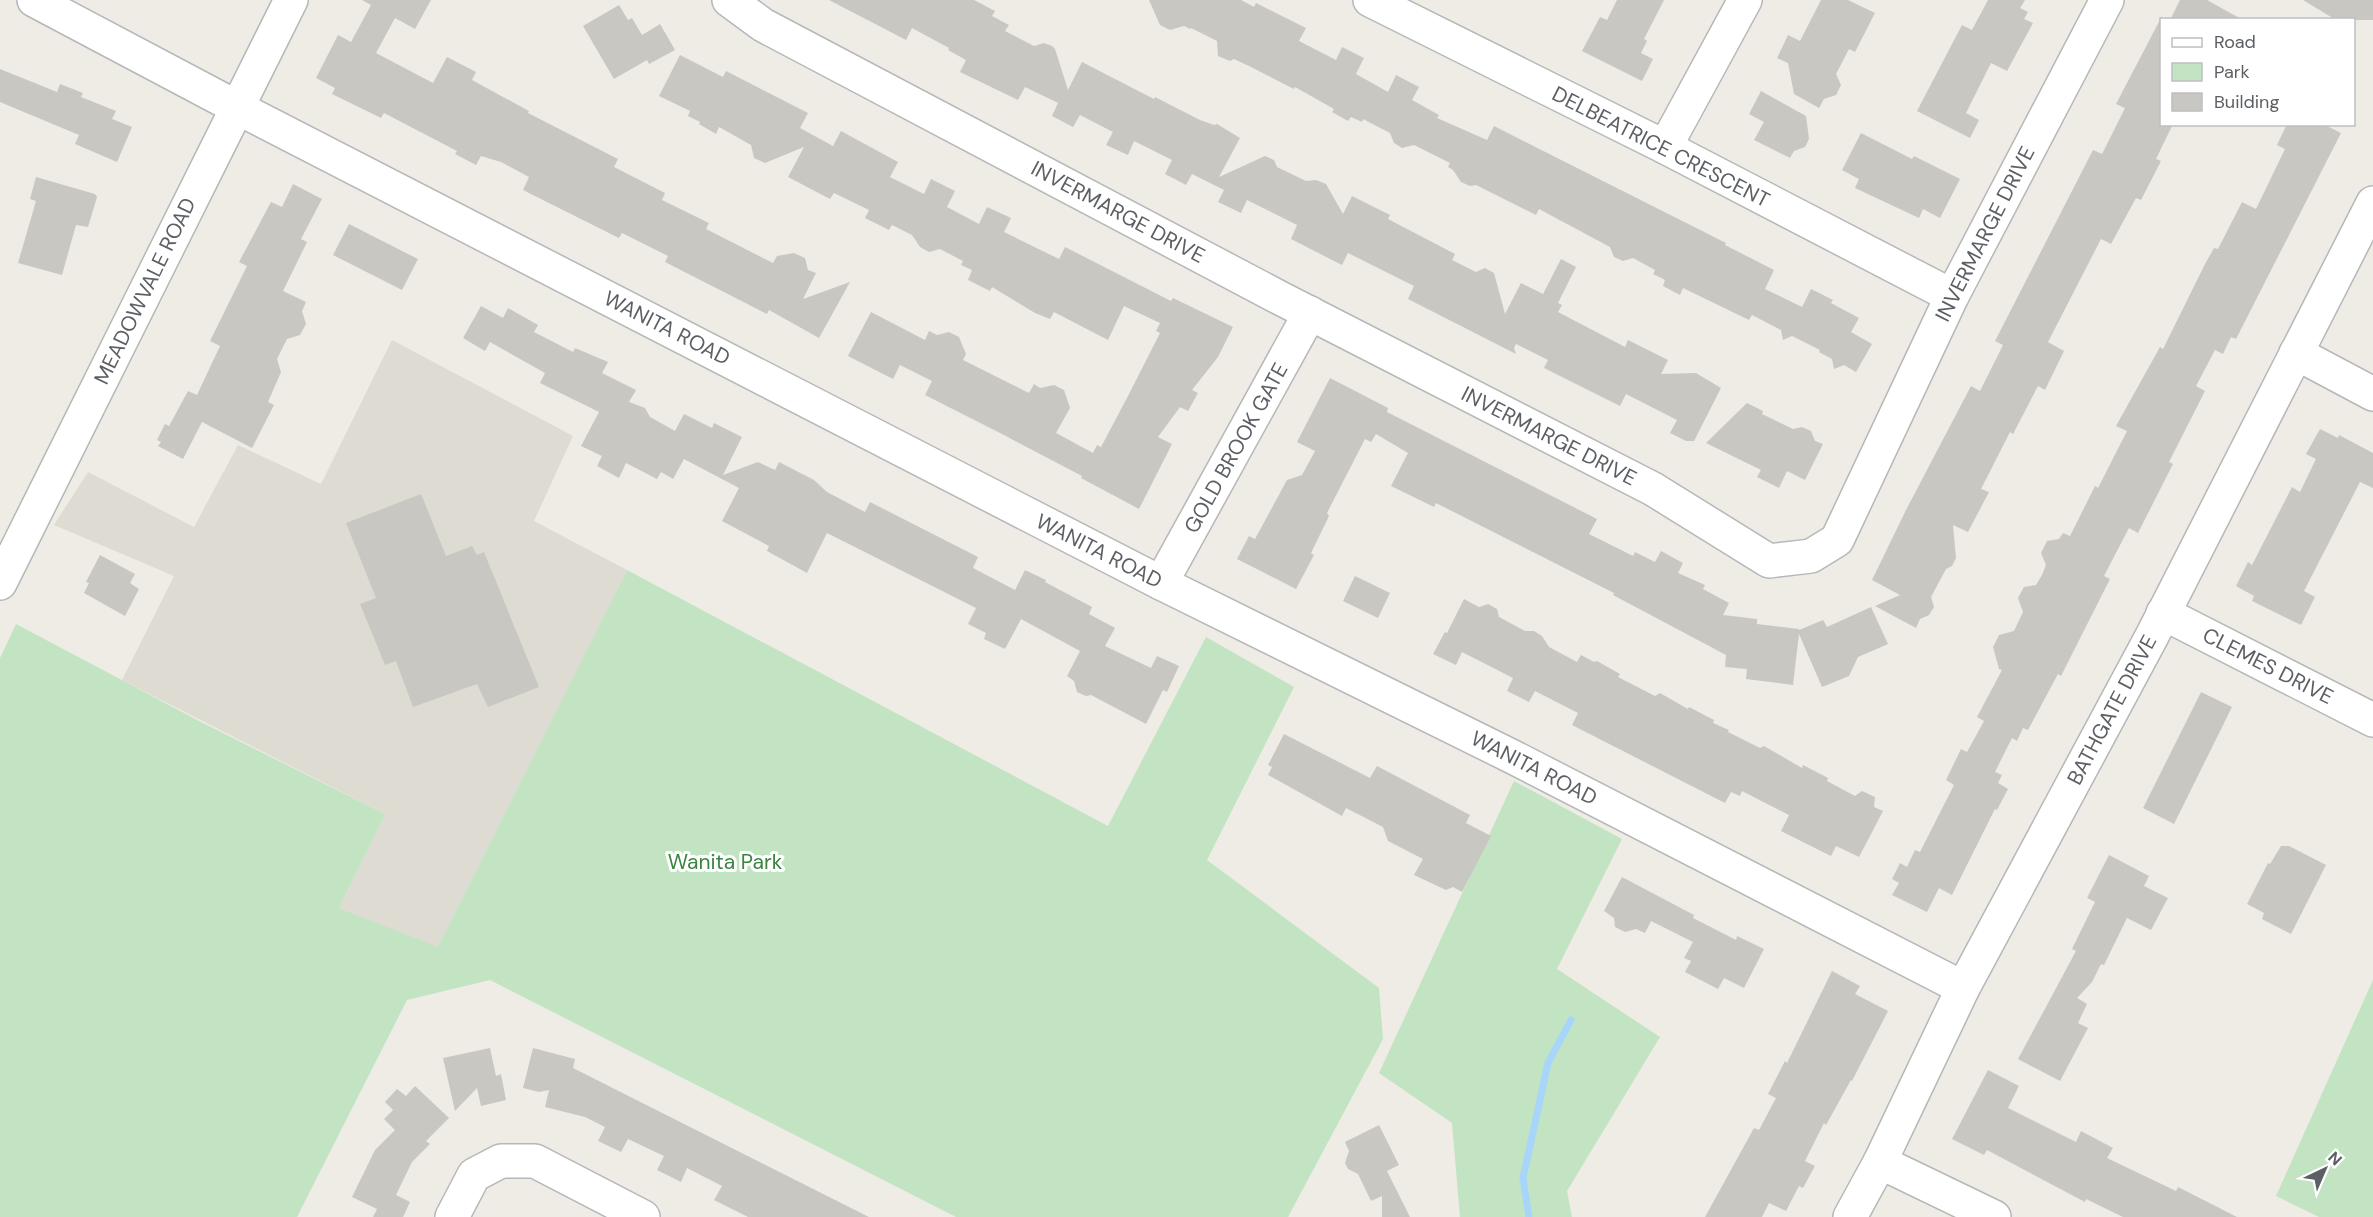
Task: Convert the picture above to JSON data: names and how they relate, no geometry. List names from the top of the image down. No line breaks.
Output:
{"streets":{"street":["DELBEATRICE CRESCENT","INVERMARGE DRIVE","MEADOWVALE ROAD","WANITA ROAD","GOLD BROOK GATE","CLEMES DRIVE","BATHGATE DRIVE"]},"crossings":[["DELBEATRICE CRESCENT","INVERMARGE DRIVE"],["INVERMARGE DRIVE","GOLD BROOK GATE"],["MEADOWVALE ROAD","WANITA ROAD"],["WANITA ROAD","GOLD BROOK GATE"],["WANITA ROAD","BATHGATE DRIVE"],["CLEMES DRIVE","BATHGATE DRIVE"]],"parks":["Wanita Park"],"legend":["Road","Park","Building"],"north":"top right"}
